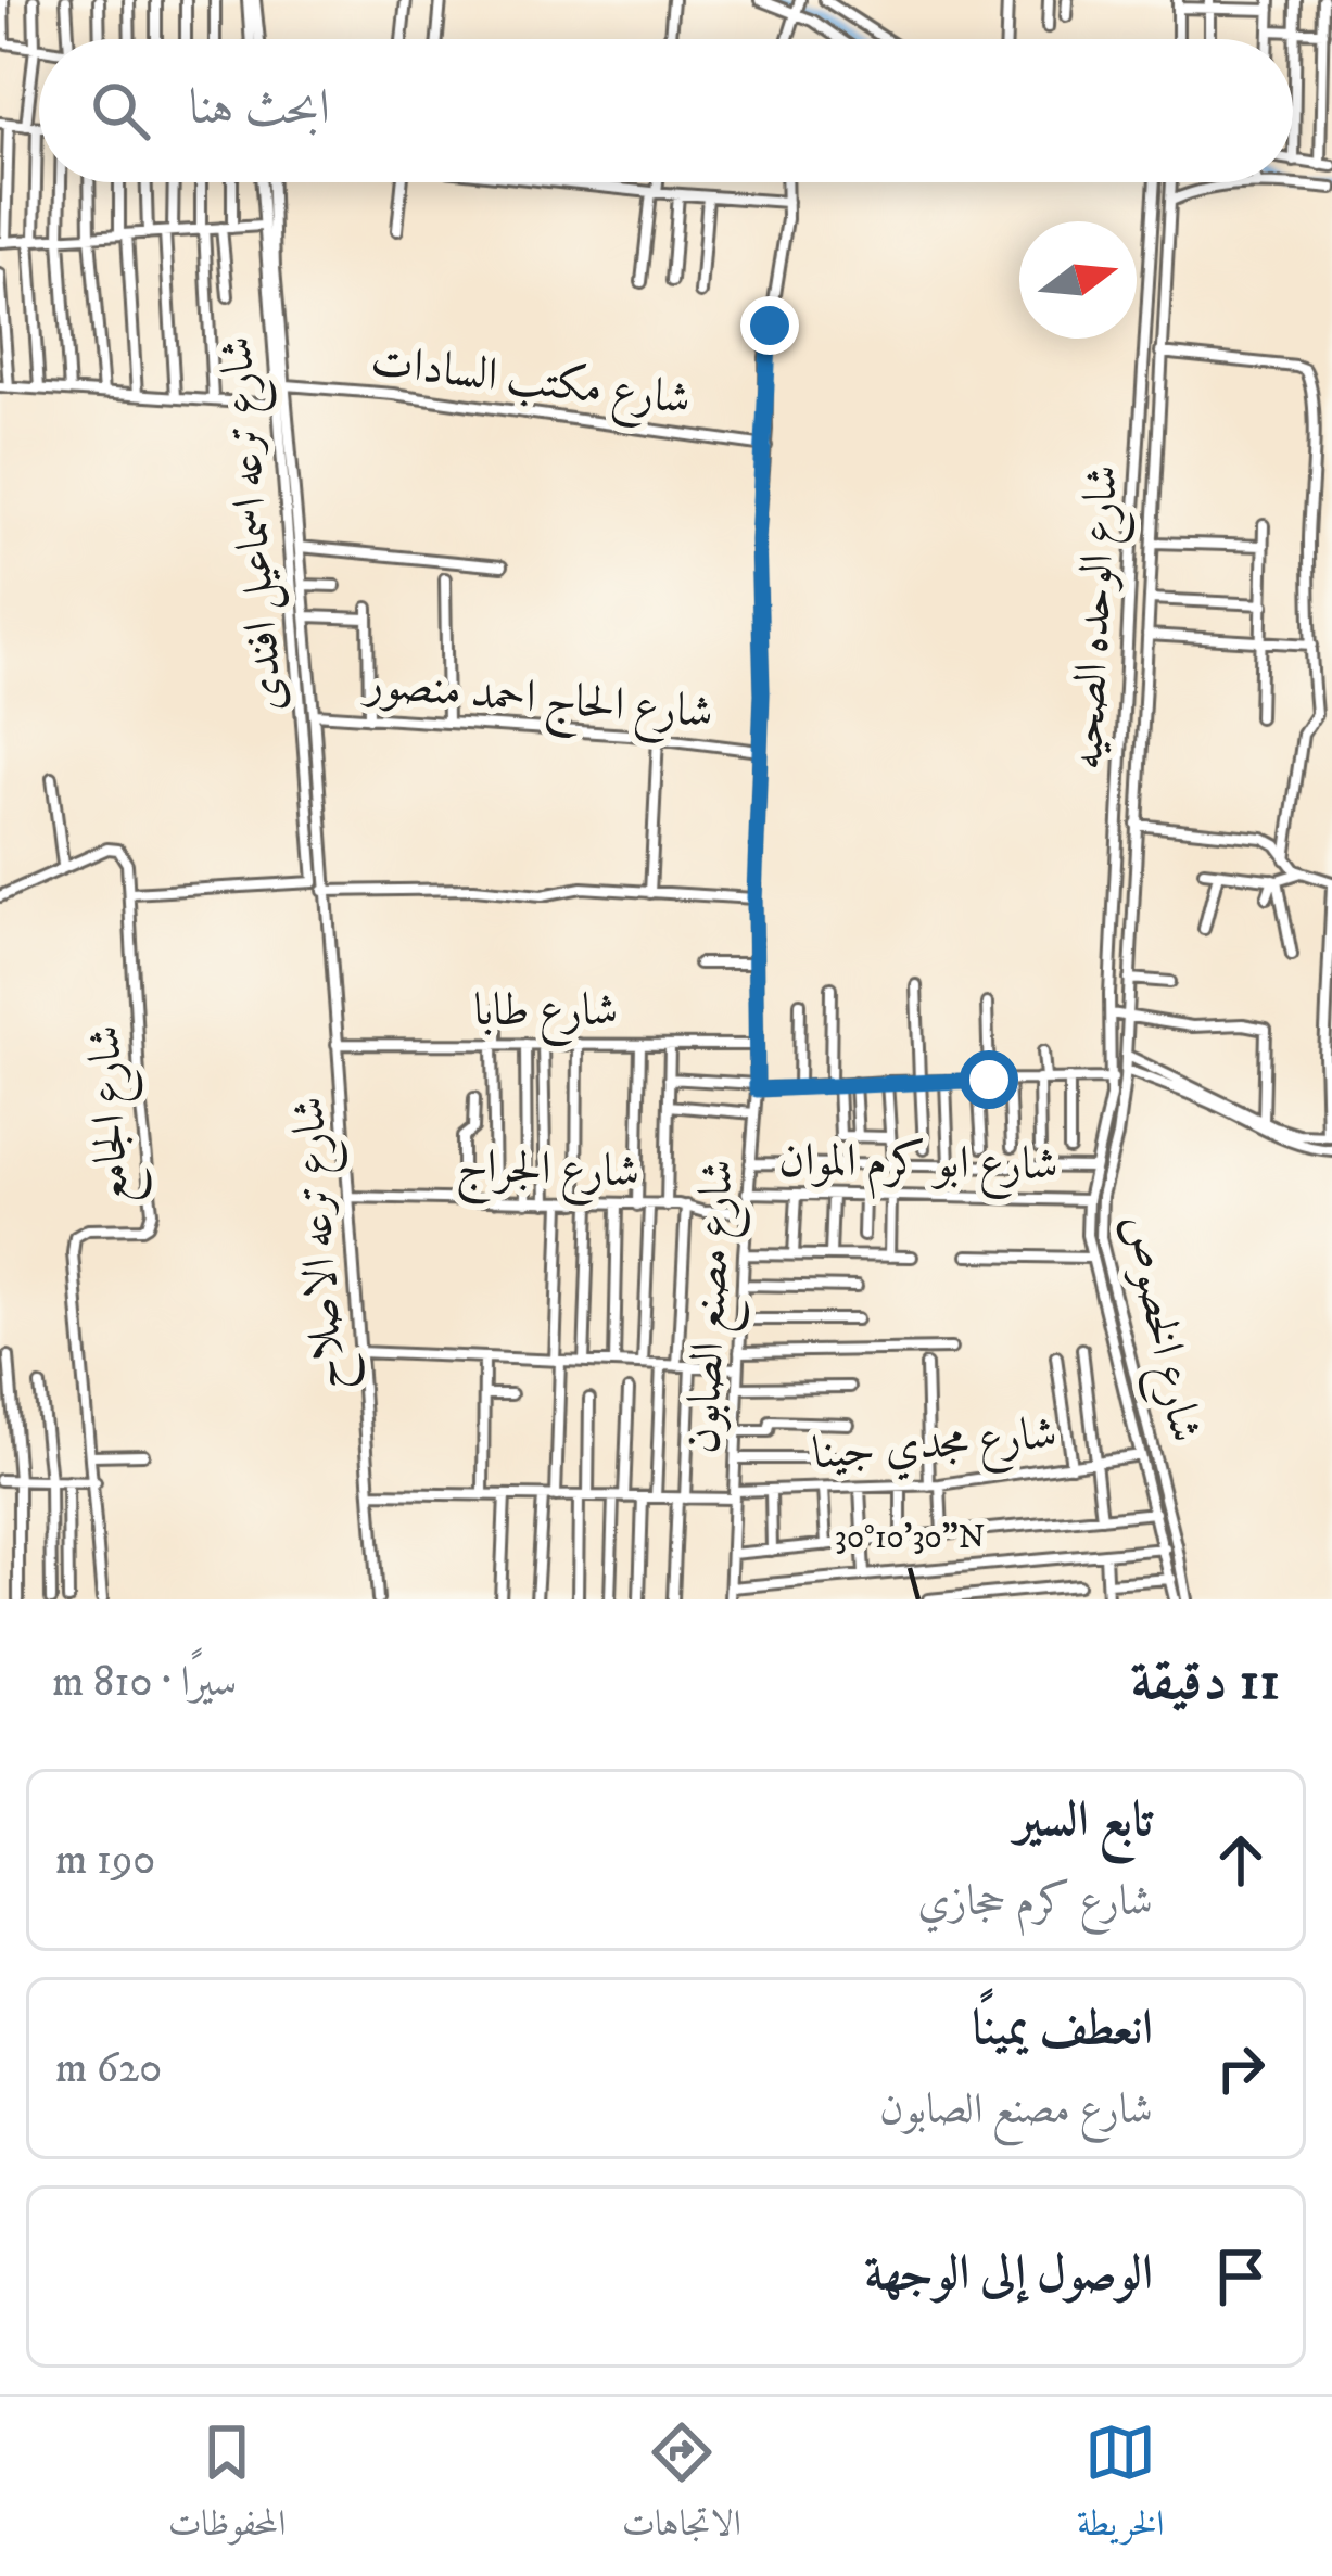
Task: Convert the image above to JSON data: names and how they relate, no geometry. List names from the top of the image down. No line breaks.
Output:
{"streets":{"street":["شارع مكتب السادات","شارع ترعه اسماعيل افندى","شارع الوحده الصحيه","شارع الحاج احمد منصور","شارع طابا","شارع الجامع","شارع ابو كرم الموان","شارع الجراج","شارع ترعه الاصلاح","شارع مصنع الصابون","شارع الخصوص","شارع مجدي جينا"]},"crossings":[["شارع مكتب السادات","شارع ترعه اسماعيل افندى"],["شارع مكتب السادات","شارع مصنع الصابون"],["شارع ترعه اسماعيل افندى","شارع الحاج احمد منصور"],["شارع ترعه اسماعيل افندى","شارع ترعه الاصلاح"],["شارع الوحده الصحيه","شارع الخصوص"],["شارع الحاج احمد منصور","شارع مصنع الصابون"],["شارع طابا","شارع ترعه الاصلاح"],["شارع طابا","شارع مصنع الصابون"],["شارع ابو كرم الموان","شارع مصنع الصابون"],["شارع ابو كرم الموان","شارع الخصوص"],["شارع الجراج","شارع ترعه الاصلاح"],["شارع الجراج","شارع مصنع الصابون"],["شارع ترعه الاصلاح","شارع مجدي جينا"],["شارع مصنع الصابون","شارع مجدي جينا"],["شارع الخصوص","شارع مجدي جينا"]],"north":"right","page":{"search":"ابحث هنا","heading":["11 دقيقة","سيرًا · 810 m"],"list":[["تابع السير","شارع كرم حجازي","190 m"],["انعطف يمينًا","شارع مصنع الصابون","620 m"],"الوصول إلى الوجهة"],"nav":["الخريطة","الاتجاهات","المحفوظات"]},"coordinates":["30°10'30\"N"]}
